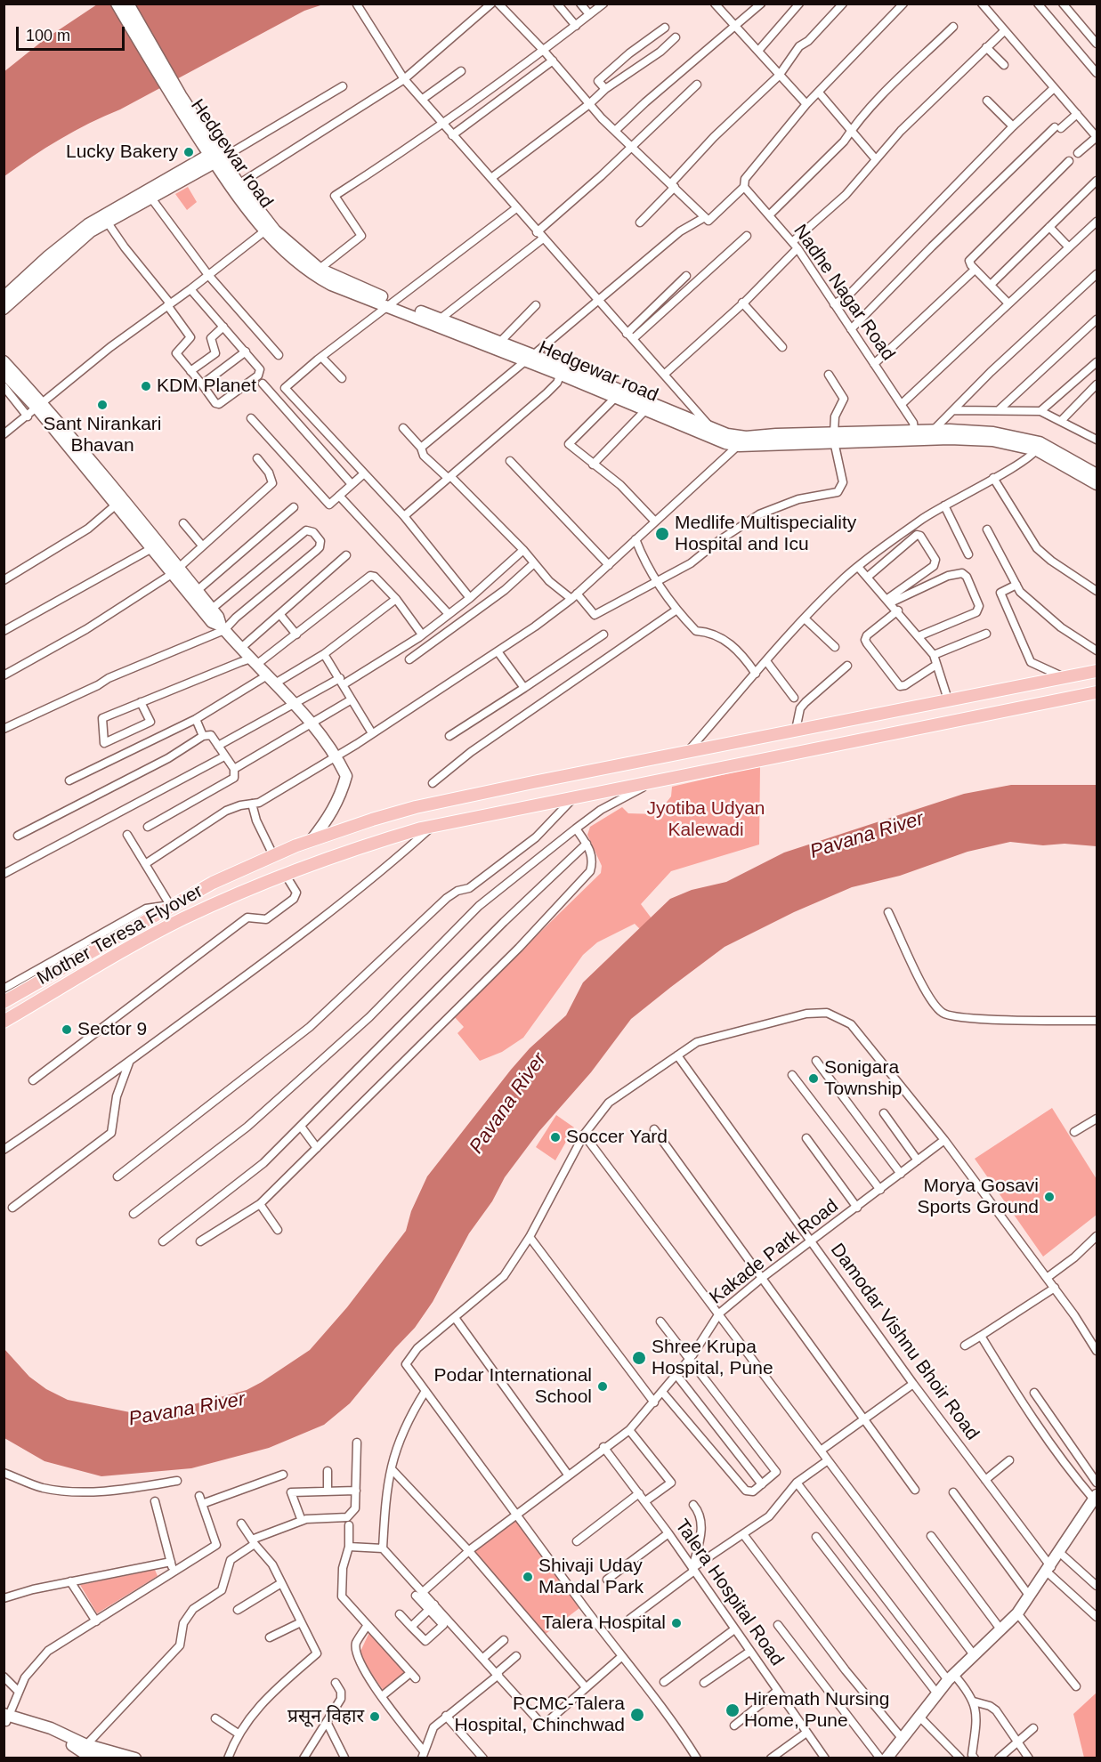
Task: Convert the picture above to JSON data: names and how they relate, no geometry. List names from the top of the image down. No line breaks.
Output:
{"streets":{"main road":["Hedgewar road","Mother Teresa Flyover"],"street":["Nadhe Nagar Road","Kakade Park Road","Damodar Vishnu Bhoir Road","Talera Hospital Road"]},"crossings":[["Hedgewar road","Nadhe Nagar Road"],["Kakade Park Road","Damodar Vishnu Bhoir Road"],["Kakade Park Road","Talera Hospital Road"]],"water":["Pavana River"],"parks":["Jyotiba Udyan Kalewadi"],"places":["Lucky Bakery","KDM Planet","Sant Nirankari Bhavan","Medlife Multispeciality Hospital and Icu","Sector 9","Sonigara Township","Soccer Yard","Morya Gosavi Sports Ground","Shree Krupa Hospital, Pune","Podar International School","Shivaji Uday Mandal Park","Talera Hospital","Hiremath Nursing Home, Pune","PCMC-Talera Hospital, Chinchwad","प्रसून विहार"],"scale_bar":"100 m"}
